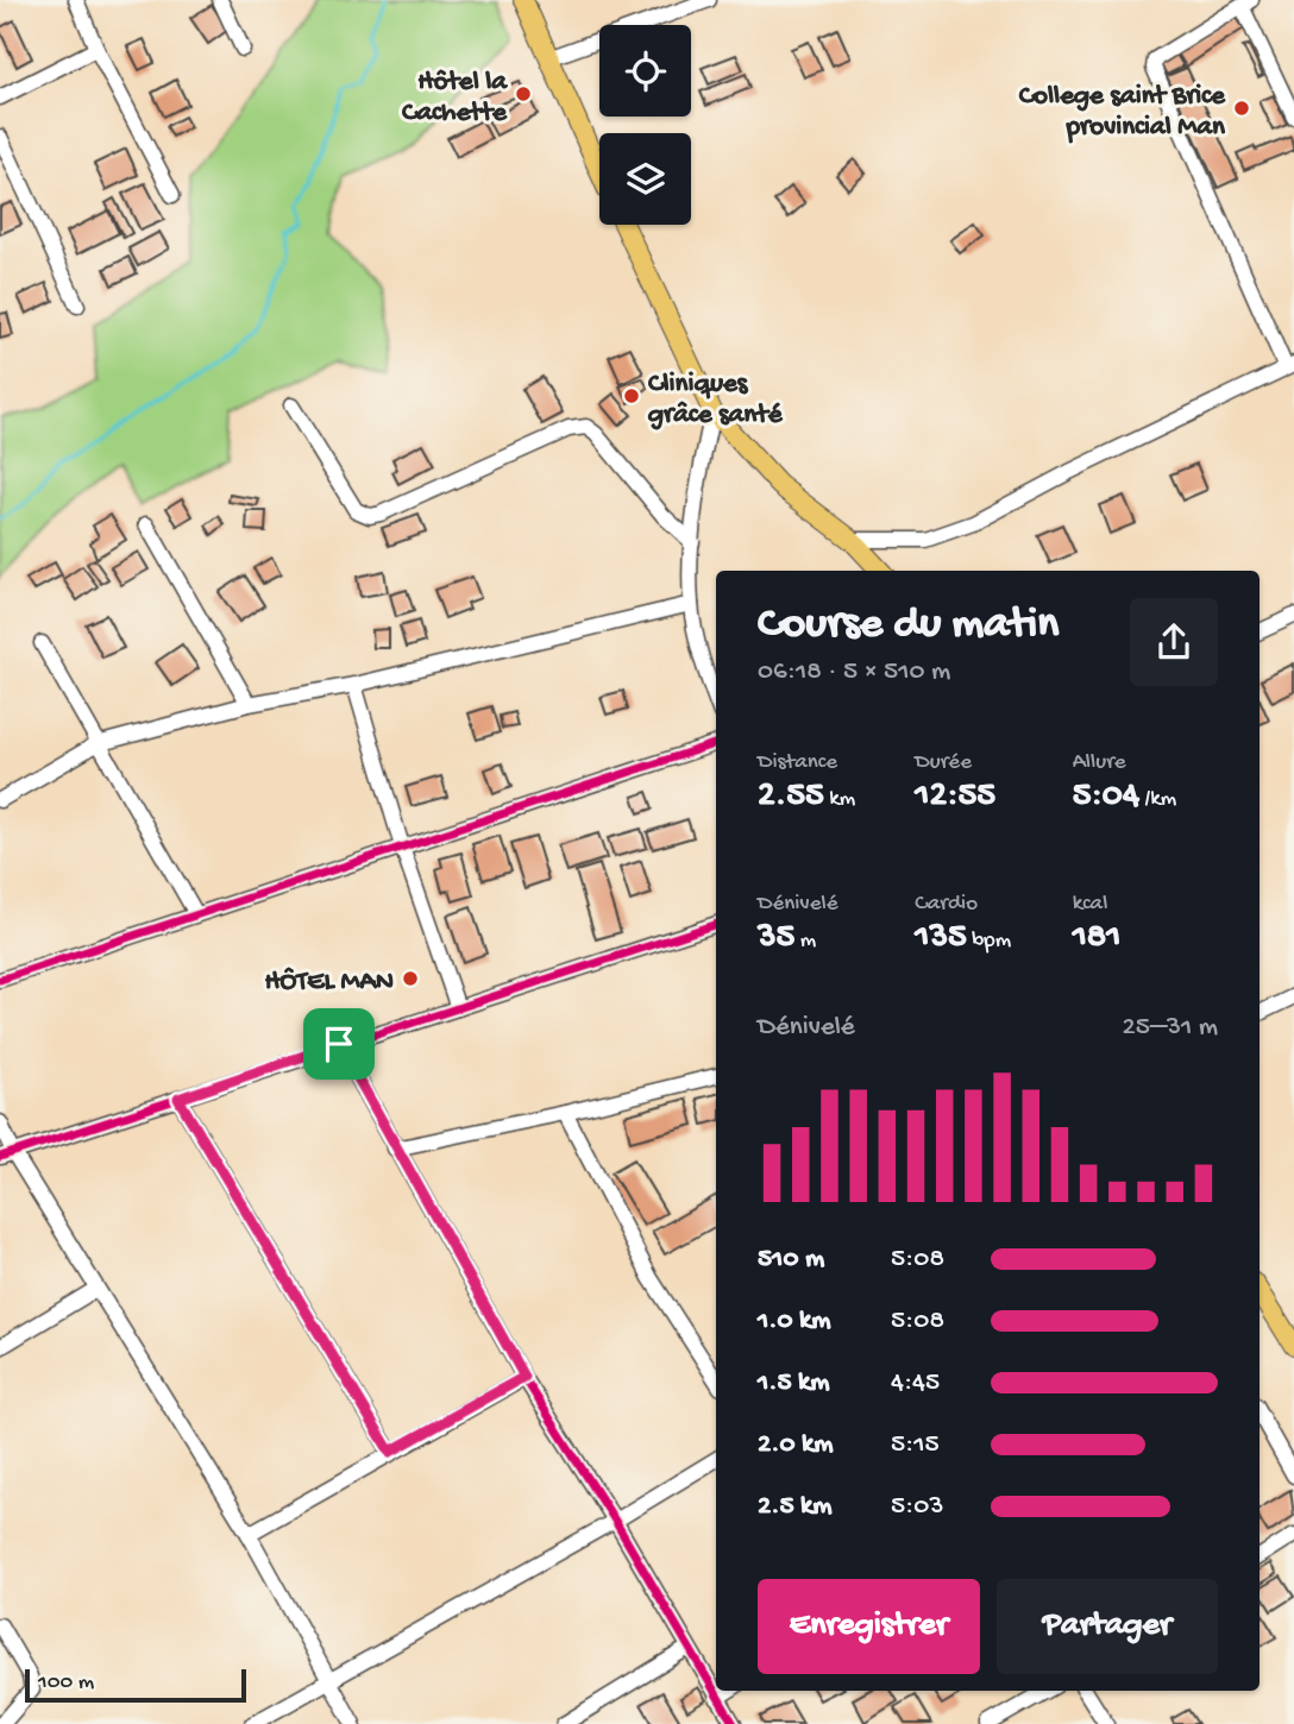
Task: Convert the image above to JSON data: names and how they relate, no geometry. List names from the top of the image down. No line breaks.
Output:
{"places":["Hôtel la Cachette","College saint Brice provincial Man","Cliniques grâce santé","HÔTEL MAN"],"scale_bar":"100 m","page":{"heading":["Course du matin","06:18 · 5 × 510 m"],"stats":[["Distance","2.55 km"],["Durée","12:55"],["Allure","5:04 /km"],["Dénivelé","35 m"],["Cardio","135 bpm"],["kcal","181"]],"chart":["Dénivelé","25–31 m"],"list":[{"name":"510 m","note":"5:08"},{"name":"1.0 km","note":"5:08"},{"name":"1.5 km","note":"4:45"},{"name":"2.0 km","note":"5:15"},{"name":"2.5 km","note":"5:03"}],"buttons":["Enregistrer","Partager"],"scale":"100 m"}}
